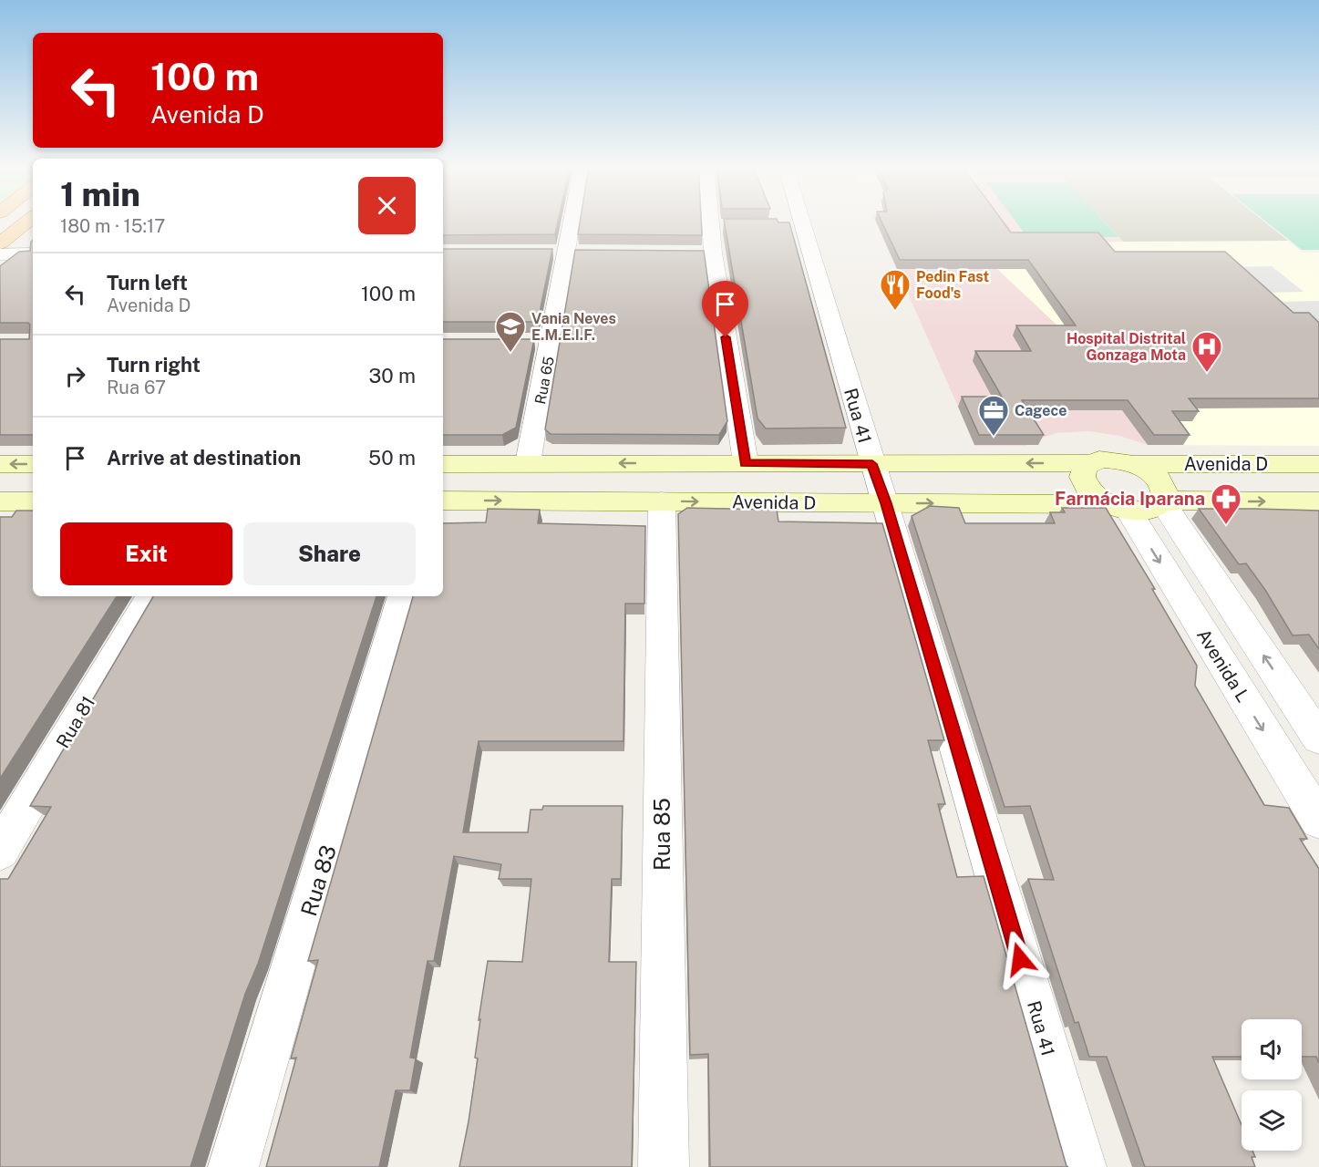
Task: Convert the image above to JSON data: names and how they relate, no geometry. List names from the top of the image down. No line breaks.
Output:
{"streets":{"main road":["Avenida D"],"street":["Rua 65","Rua 41","Avenida L","Rua 81","Rua 85","Rua 83"]},"crossings":[["Rua 41","Avenida D"],["Avenida D","Avenida L"],["Avenida D","Rua 85"]],"places":{"restaurant":["Pedin Fast Food's"],"school or university":["Vania Neves E.M.E.I.F."],"hospital":["Hospital Distrital Gonzaga Mota"],"office":["Cagece"],"pharmacy":["Farmácia Iparana"]},"page":{"turn":["100 m","Avenida D"],"heading":["1 min","180 m · 15:17"],"list":[{"name":"Turn left","note":"Avenida D","value":"100 m"},{"name":"Turn right","note":"Rua 67","value":"30 m"},{"name":"Arrive at destination","value":"50 m"}],"buttons":["Exit","Share"]}}
